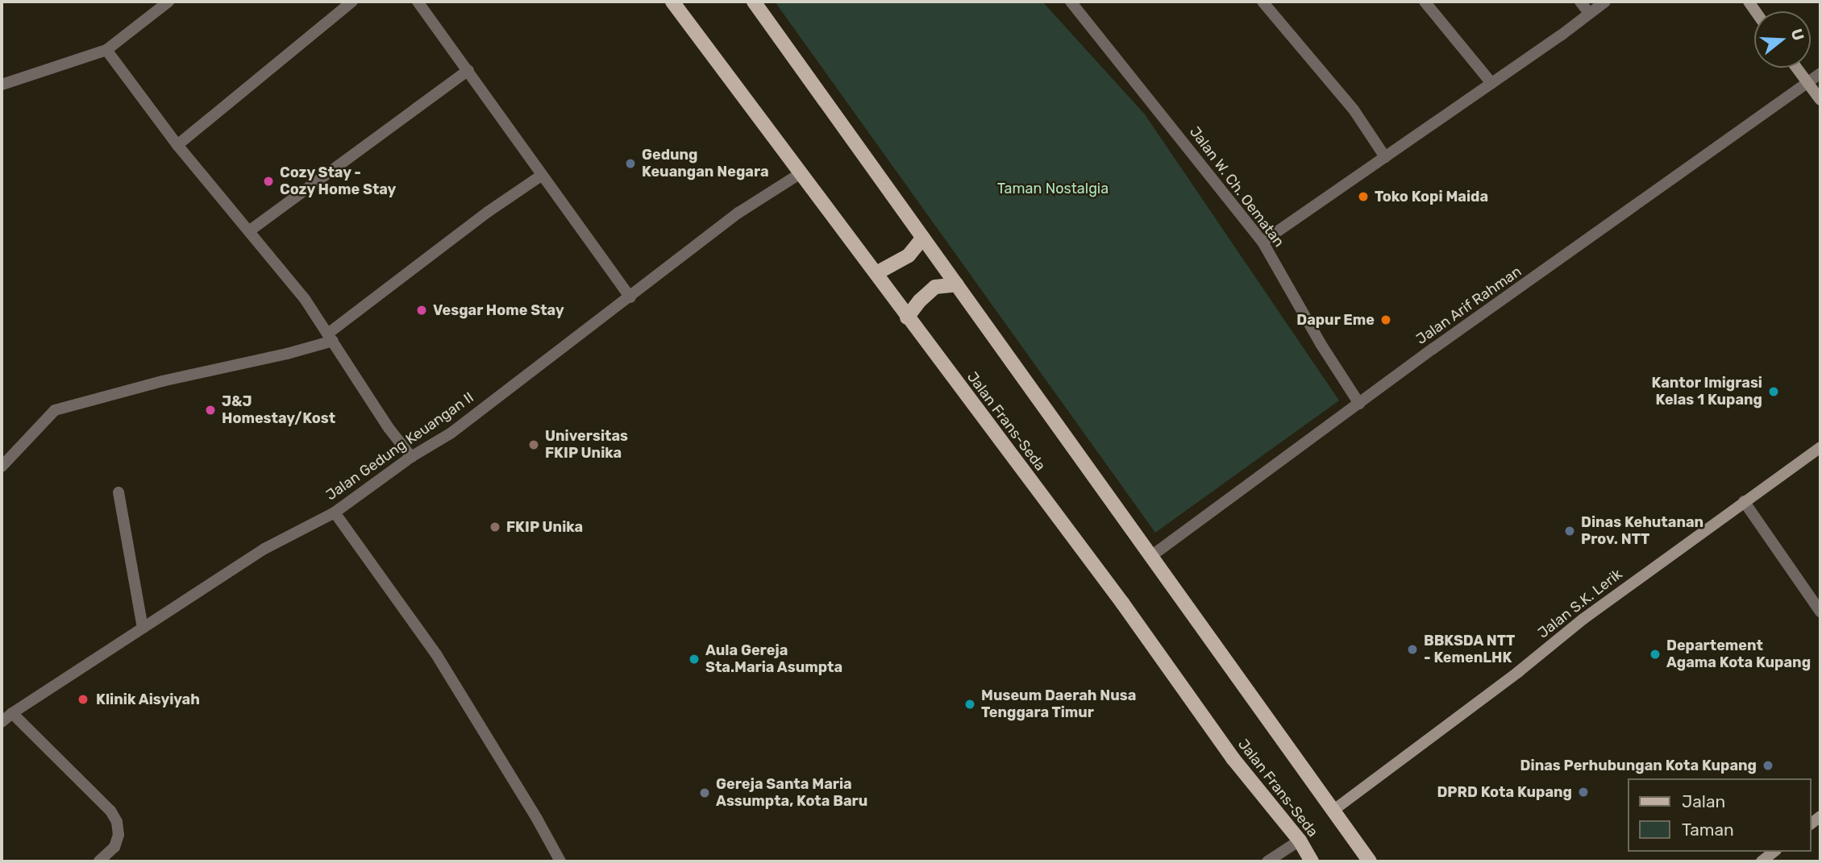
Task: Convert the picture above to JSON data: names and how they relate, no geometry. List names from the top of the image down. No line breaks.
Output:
{"streets":{"main road":["Jalan Frans-Seda","Jalan S.K. Lerik"],"street":["Jalan W. Ch. Oematan","Jalan Arif Rahman","Jalan Gedung Keuangan II"]},"crossings":[["Jalan W. Ch. Oematan","Jalan Arif Rahman"],["Jalan Frans-Seda","Jalan Gedung Keuangan II"]],"parks":["Taman Nostalgia"],"places":["Gedung Keuangan Negara","Cozy Stay - Cozy Home Stay","Toko Kopi Maida","Vesgar Home Stay","Dapur Eme","Kantor Imigrasi Kelas 1 Kupang","J&J Homestay/Kost","Universitas FKIP Unika","FKIP Unika","Dinas Kehutanan Prov. NTT","BBKSDA NTT - KemenLHK","Departement Agama Kota Kupang","Aula Gereja Sta.Maria Asumpta","Klinik Aisyiyah","Museum Daerah Nusa Tenggara Timur","Dinas Perhubungan Kota Kupang","DPRD Kota Kupang","Gereja Santa Maria Assumpta, Kota Baru"],"legend":["Jalan","Taman"],"north":"right"}
